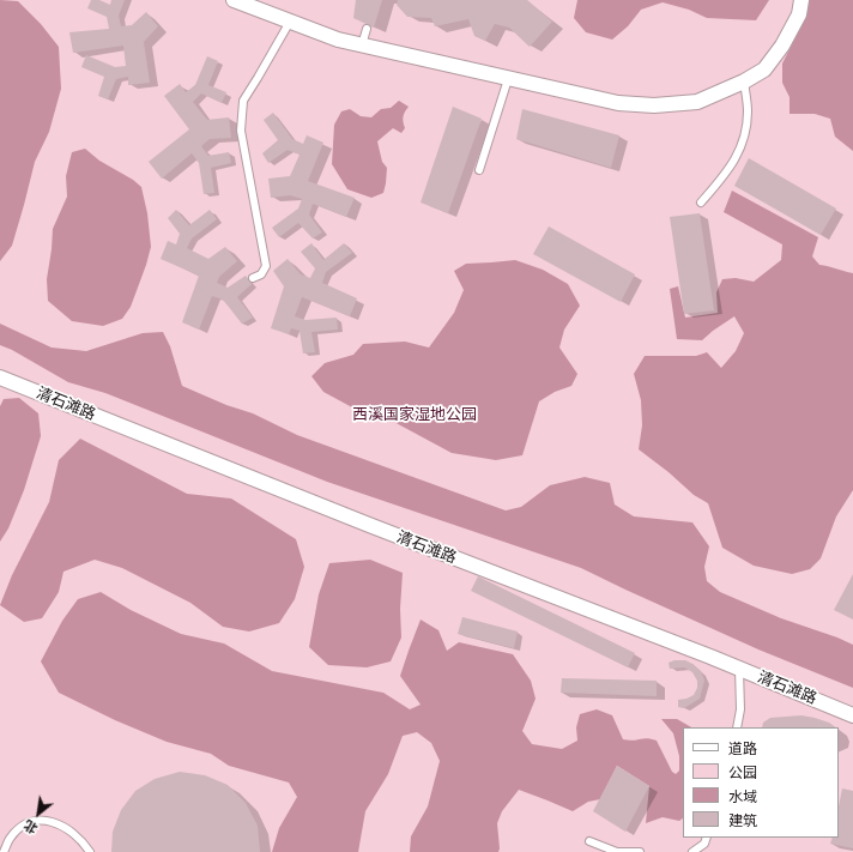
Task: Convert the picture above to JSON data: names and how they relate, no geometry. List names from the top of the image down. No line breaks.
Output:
{"streets":{"street":["清石滩路"]},"parks":["西溪国家湿地公园"],"legend":["道路","公园","水域","建筑"],"north":"bottom left"}
